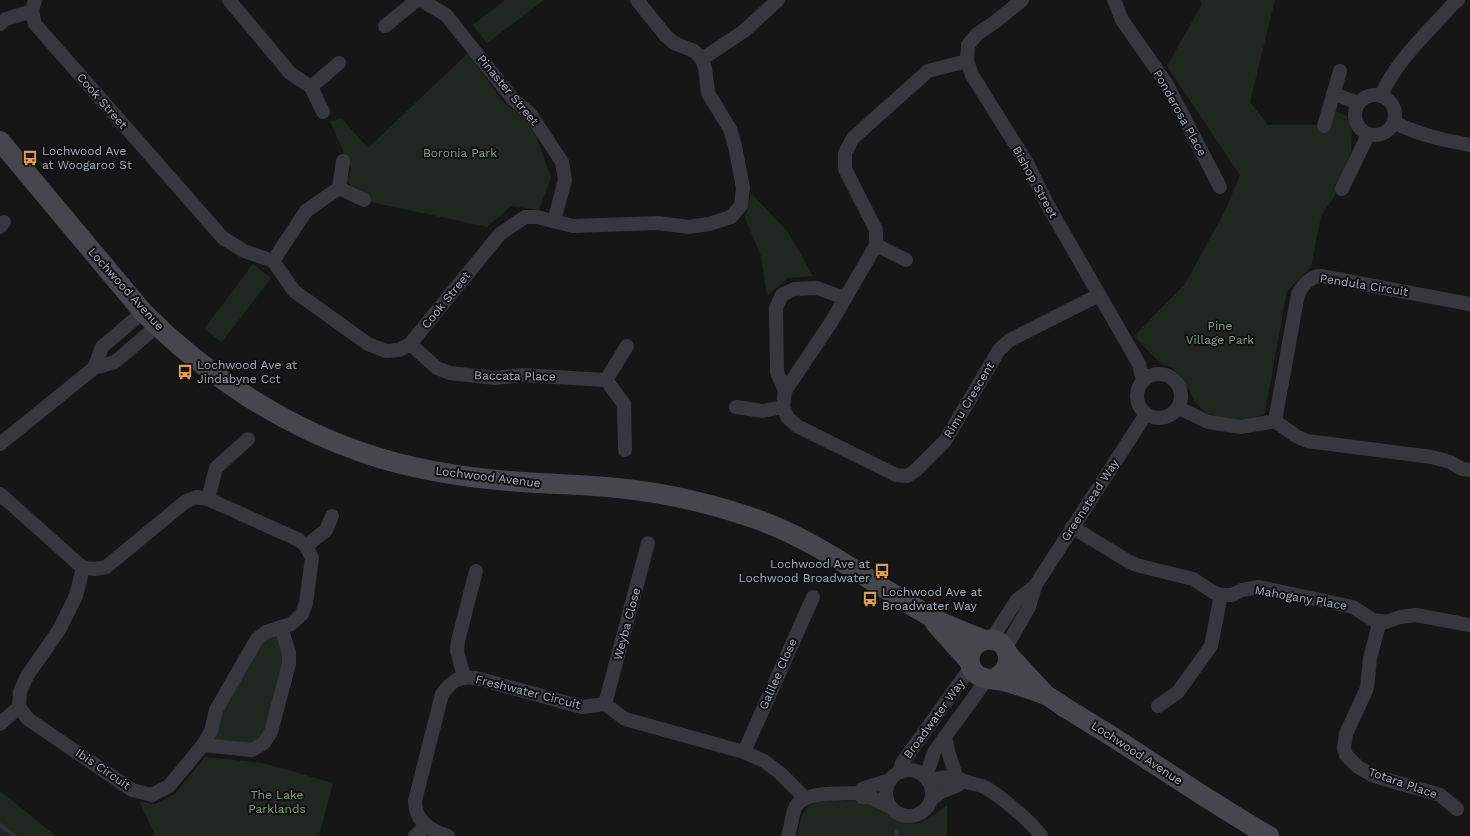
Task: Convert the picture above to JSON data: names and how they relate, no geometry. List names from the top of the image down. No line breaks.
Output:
{"streets":{"street":["Pinaster Street","Cook Street","Ponderosa Place","Bishop Street","Pendula Circuit","Lochwood Avenue","Baccata Place","Rimu Crescent","Greenstead Way","Mahogany Place","Weyba Close","Galilee Close","Freshwater Circuit","Broadwater Way","Ibis Circuit","Totara Place"]},"crossings":[["Pinaster Street","Cook Street"],["Cook Street","Baccata Place"],["Bishop Street","Rimu Crescent"],["Bishop Street","Greenstead Way"],["Lochwood Avenue","Greenstead Way"],["Lochwood Avenue","Broadwater Way"],["Greenstead Way","Broadwater Way"],["Mahogany Place","Totara Place"],["Weyba Close","Freshwater Circuit"]],"parks":["Boronia Park","Pine Village Park","The Lake Parklands"],"places":{"bus stop":["Lochwood Ave at Woogaroo St","Lochwood Ave at Jindabyne Cct","Lochwood Ave at Lochwood Broadwater","Lochwood Ave at Broadwater Way"]}}
